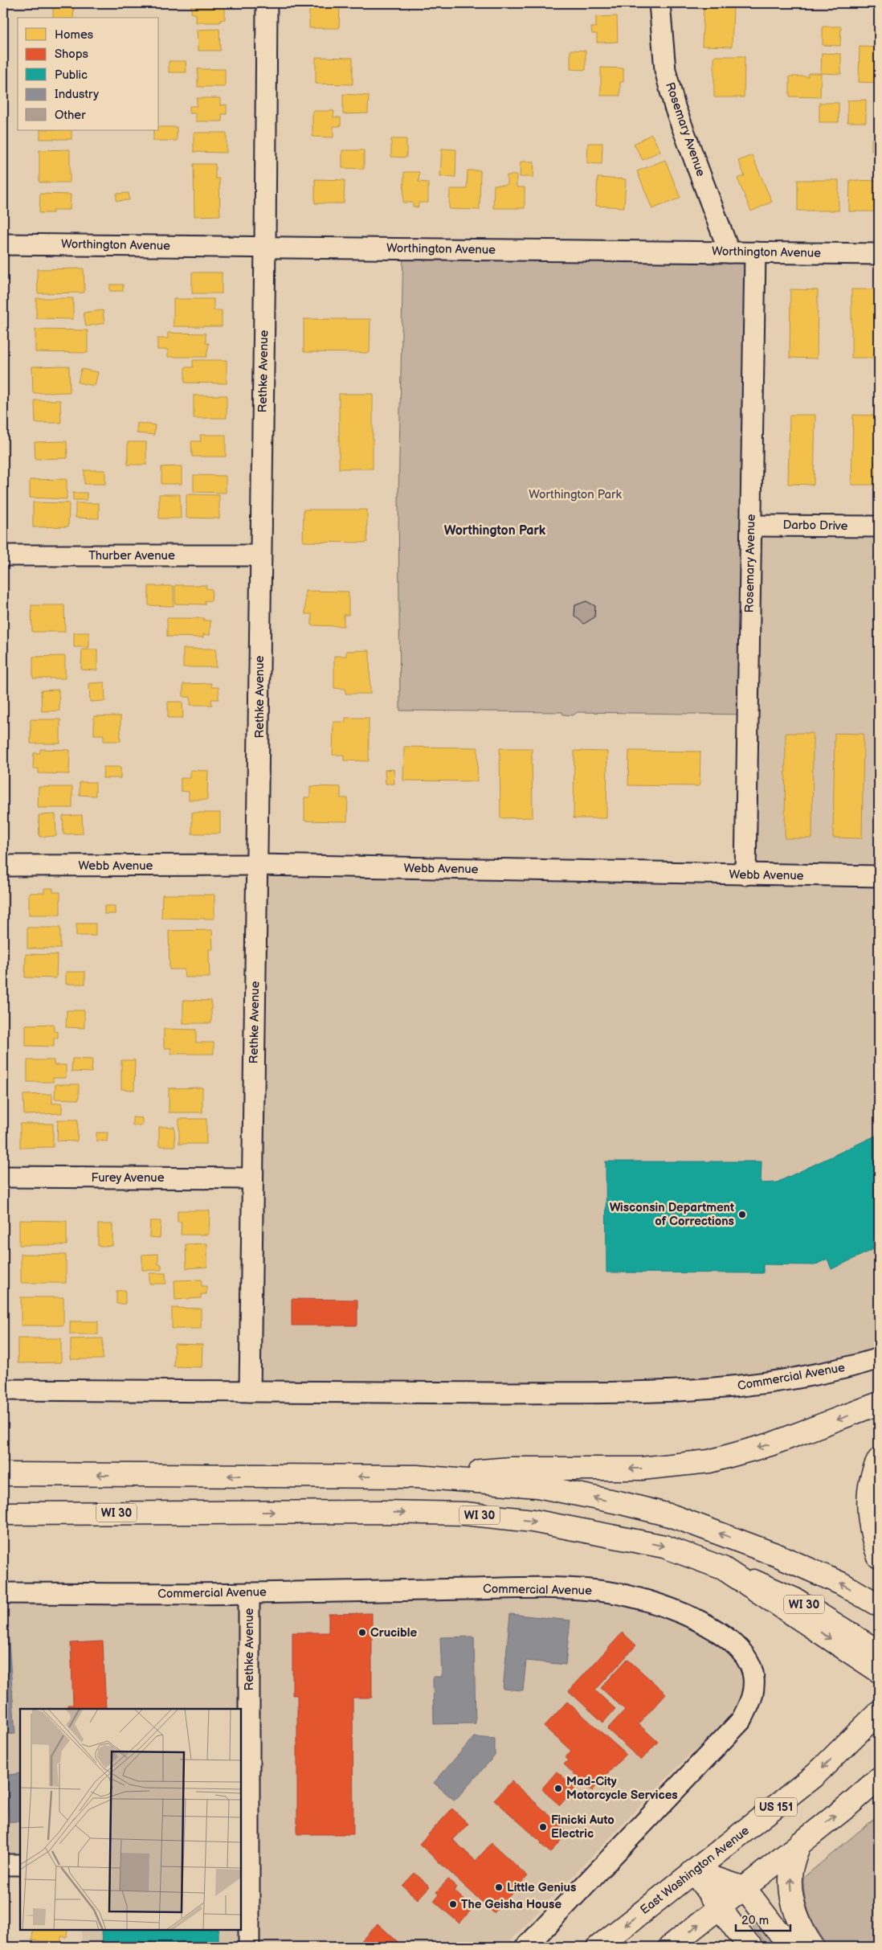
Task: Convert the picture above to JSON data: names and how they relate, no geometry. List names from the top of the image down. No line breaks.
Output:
{"streets":{"main road":["WI 30","US 151","East Washington Avenue"],"street":["Rosemary Avenue","Worthington Avenue","Rethke Avenue","Darbo Drive","Thurber Avenue","Webb Avenue","Furey Avenue","Commercial Avenue"]},"crossings":[["Rosemary Avenue","Worthington Avenue"],["Rosemary Avenue","Darbo Drive"],["Rosemary Avenue","Webb Avenue"],["Worthington Avenue","Rethke Avenue"],["Rethke Avenue","Thurber Avenue"],["Rethke Avenue","Webb Avenue"],["Rethke Avenue","Furey Avenue"],["Rethke Avenue","Commercial Avenue"]],"districts":["Worthington Park"],"parks":["Worthington Park"],"places":["Wisconsin Department of Corrections","Crucible","Mad-City Motorcycle Services","Finicki Auto Electric","Little Genius","The Geisha House"],"legend":["Homes","Shops","Public","Industry","Other"],"scale_bar":"20 m"}
